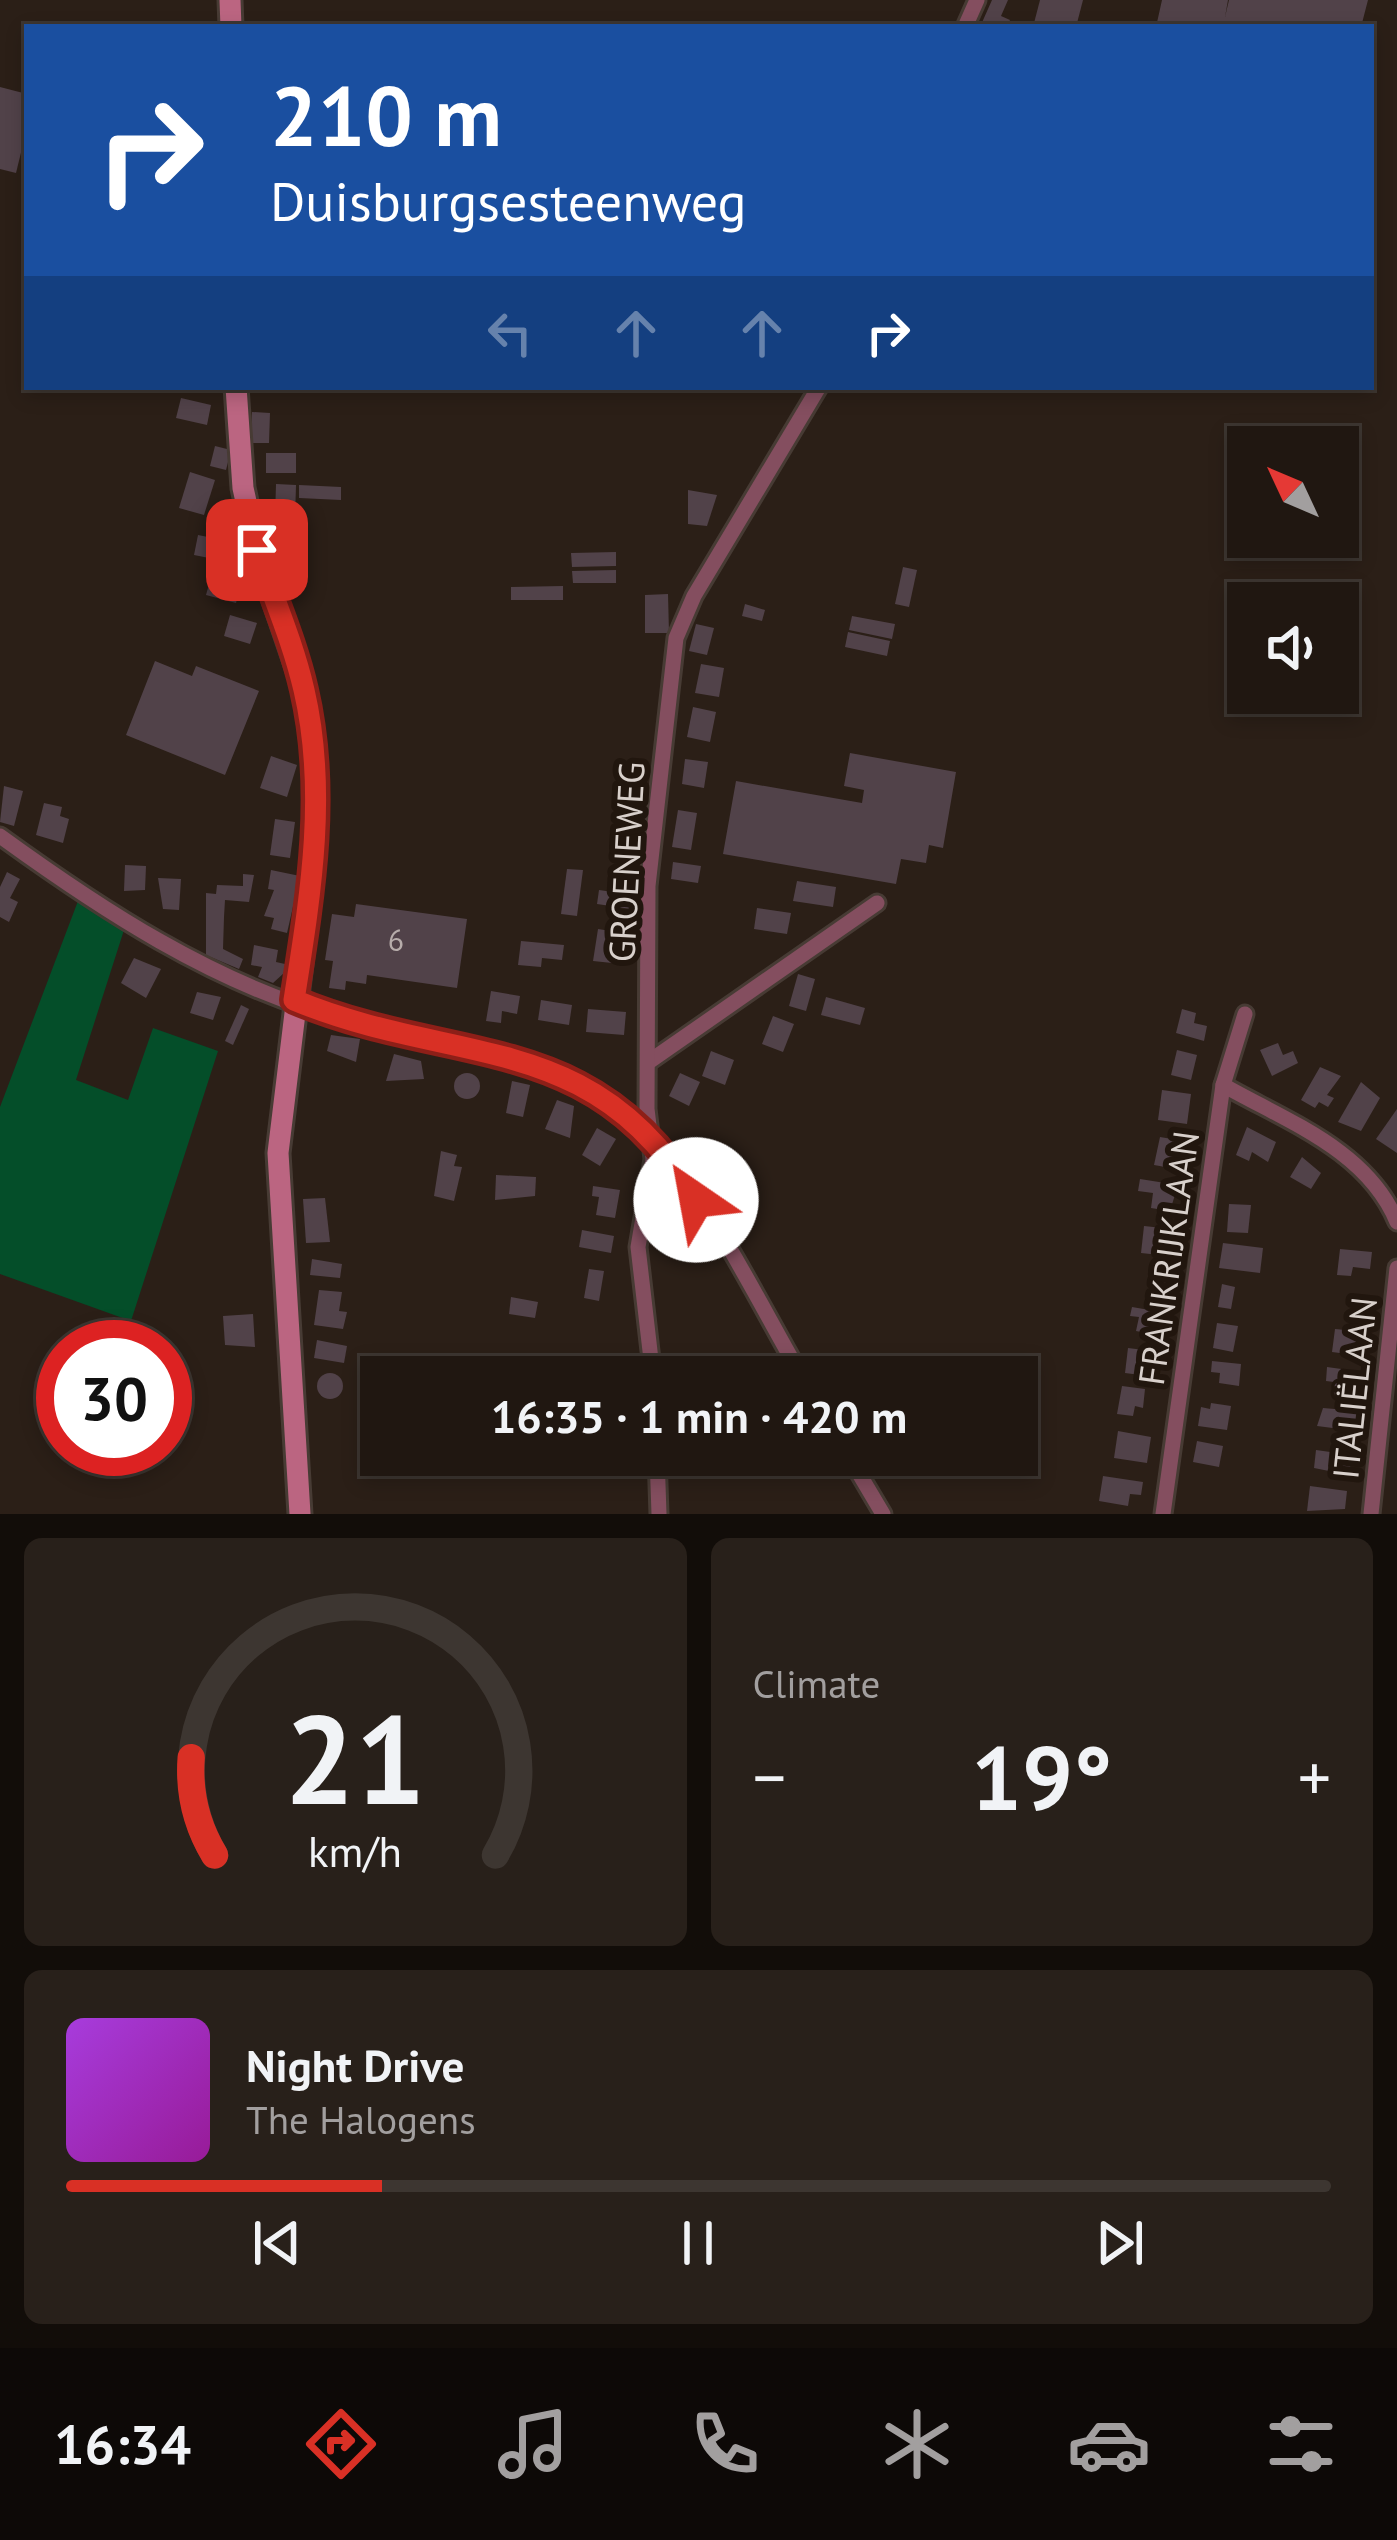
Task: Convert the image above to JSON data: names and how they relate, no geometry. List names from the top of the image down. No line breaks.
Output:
{"streets":{"street":["GROENEWEG","FRANKRIJKLAAN","ITALIËLAAN"]},"house_numbers":["6"],"north":"top left","page":{"turn":["210 m","Duisburgsesteenweg"],"limit":"30","trip":"16:35 · 1 min · 420 m","tile":"Climate","heat":["−","19°","+"],"song":["Night Drive","The Halogens"],"tabs":"16:34","gauge":["21","km/h"]}}
